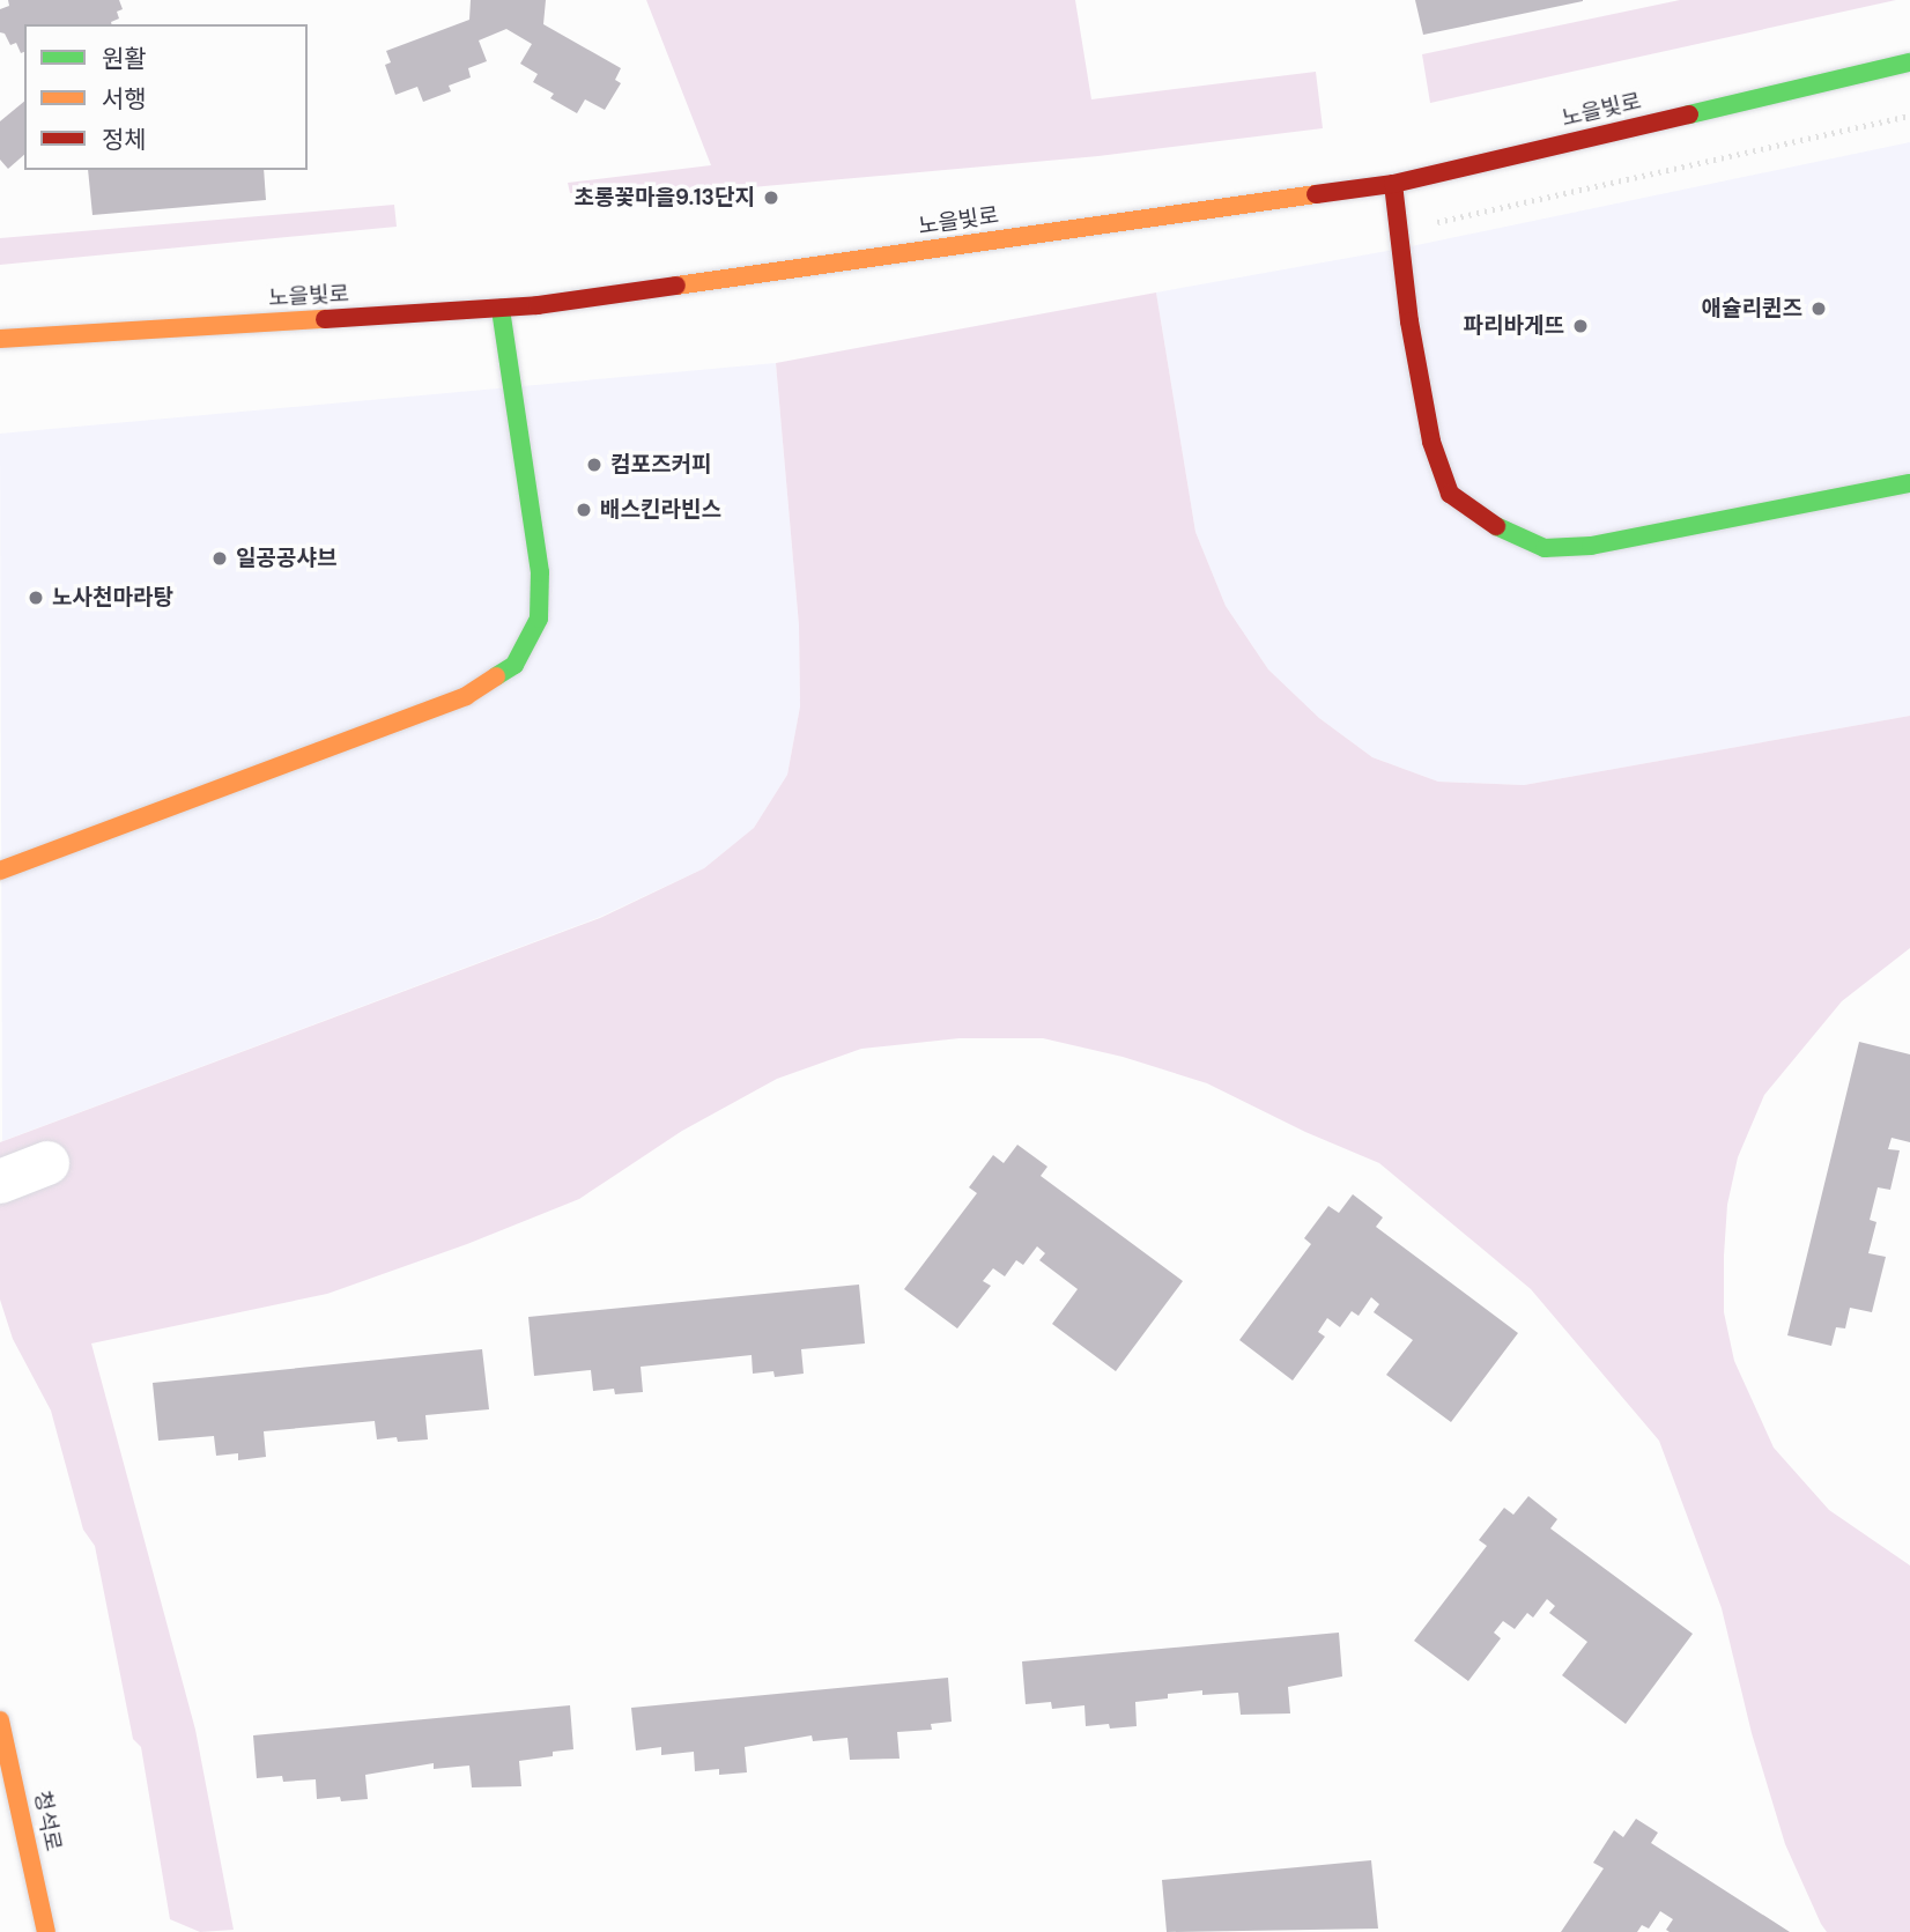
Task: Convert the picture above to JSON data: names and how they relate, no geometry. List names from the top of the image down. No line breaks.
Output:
{"streets":{"street":["노을빛로","청석로"]},"places":["초롱꽃마을9.13단지","애슐리퀸즈","파리바게뜨","컴포즈커피","배스킨라빈스","일공공샤브","노사천마라탕"],"legend":["원활","서행","정체"]}
